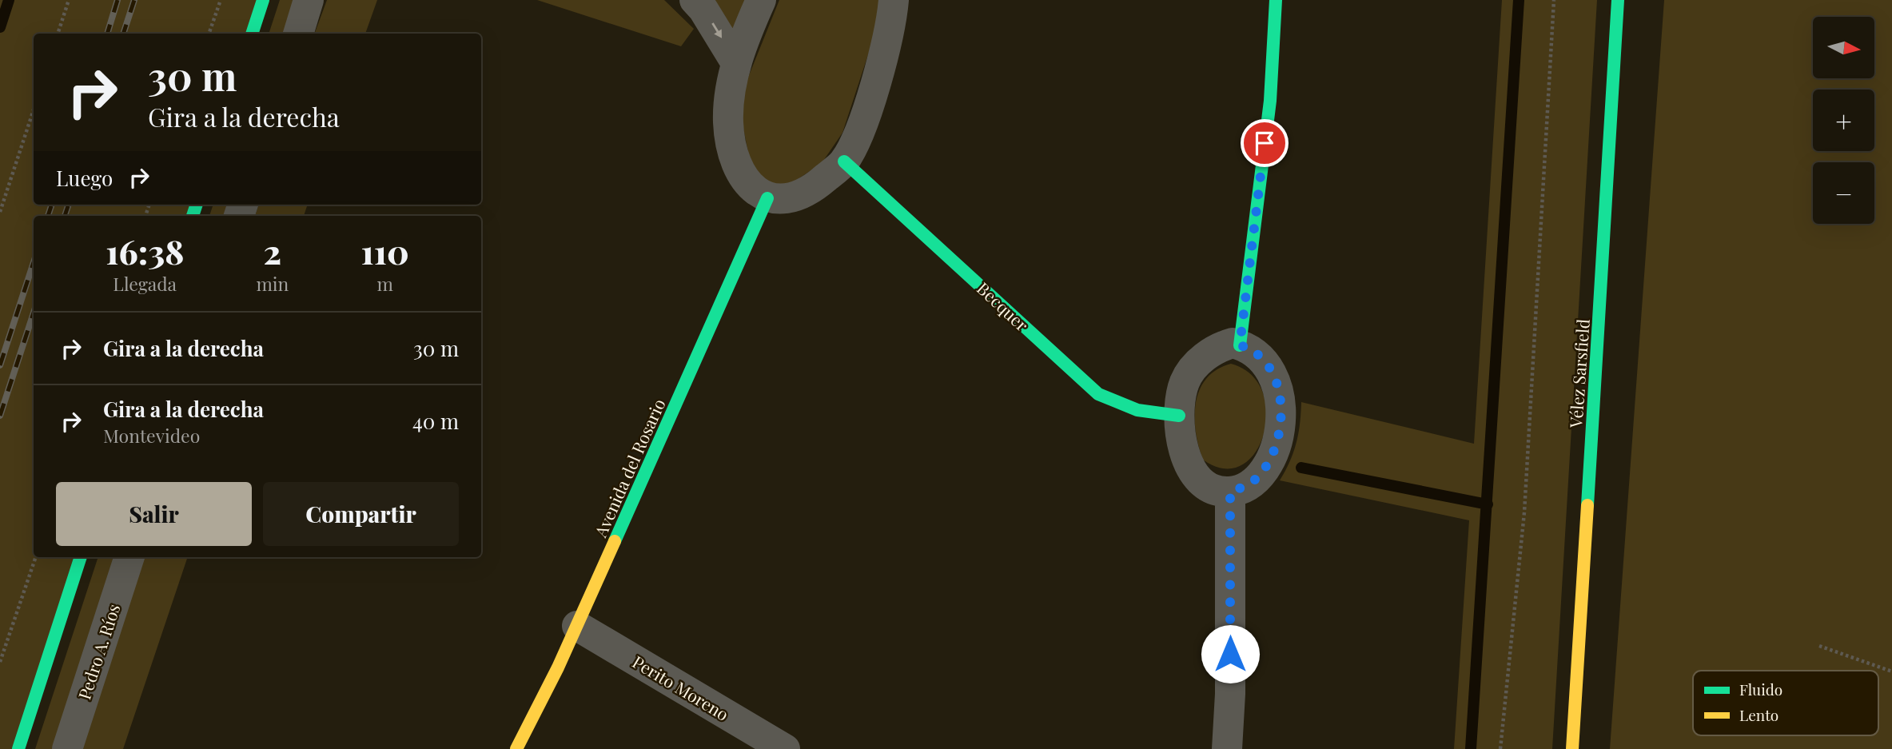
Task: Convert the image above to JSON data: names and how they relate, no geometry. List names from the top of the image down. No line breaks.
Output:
{"streets":{"street":["Becquer","Vélez Sarsfield","Avenida del Rosario","Pedro A. Ríos","Perito Moreno"]},"crossings":[["Avenida del Rosario","Perito Moreno"]],"legend":["Fluido","Lento"],"north":"right","page":{"map_buttons":["+","−"],"turn":["30 m","Gira a la derecha"],"then":"Luego","eta":["16:38","Llegada","2","min","110","m"],"list":[{"name":"Gira a la derecha","value":"30 m"},{"name":"Gira a la derecha","note":"Montevideo","value":"40 m"}],"buttons":["Salir","Compartir"]}}
